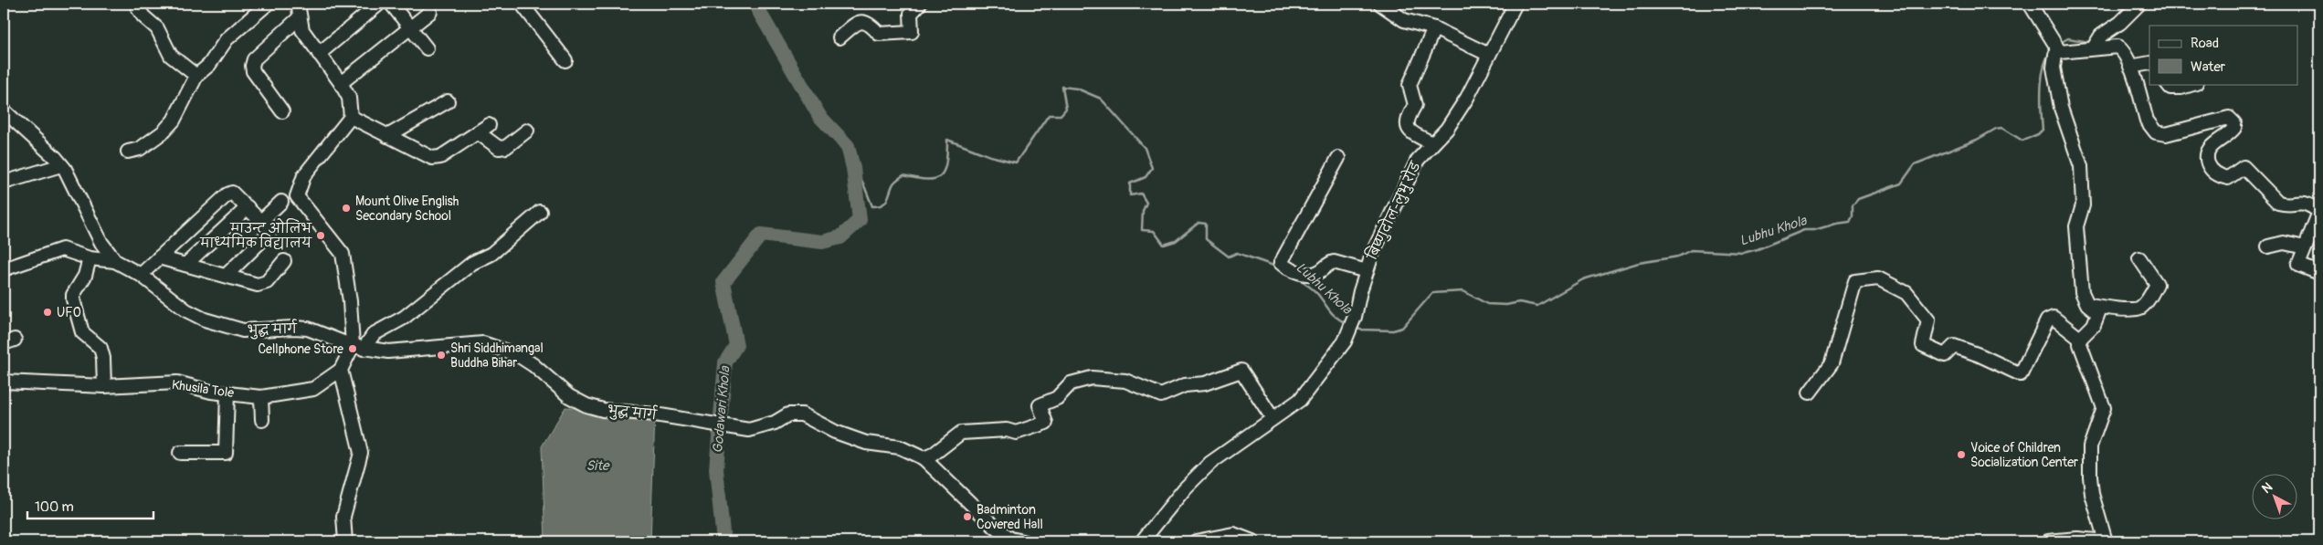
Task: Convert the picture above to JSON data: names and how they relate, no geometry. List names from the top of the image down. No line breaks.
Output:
{"streets":{"street":["बिष्णुदोल-लुभु रोड","भुद्ध मार्ग","Khusila Tole"]},"water":["Lubhu Khola","Godawari Khola","Site"],"places":["Mount Olive English Secondary School","माउन्ट ओलिभ माध्यमिक विद्यालय","UFO","Cellphone Store","Shri Siddhimangal Buddha Bihar","Voice of Children Socialization Center","Badminton Covered Hall"],"legend":["Road","Water"],"scale_bar":"100 m","north":"top left"}
